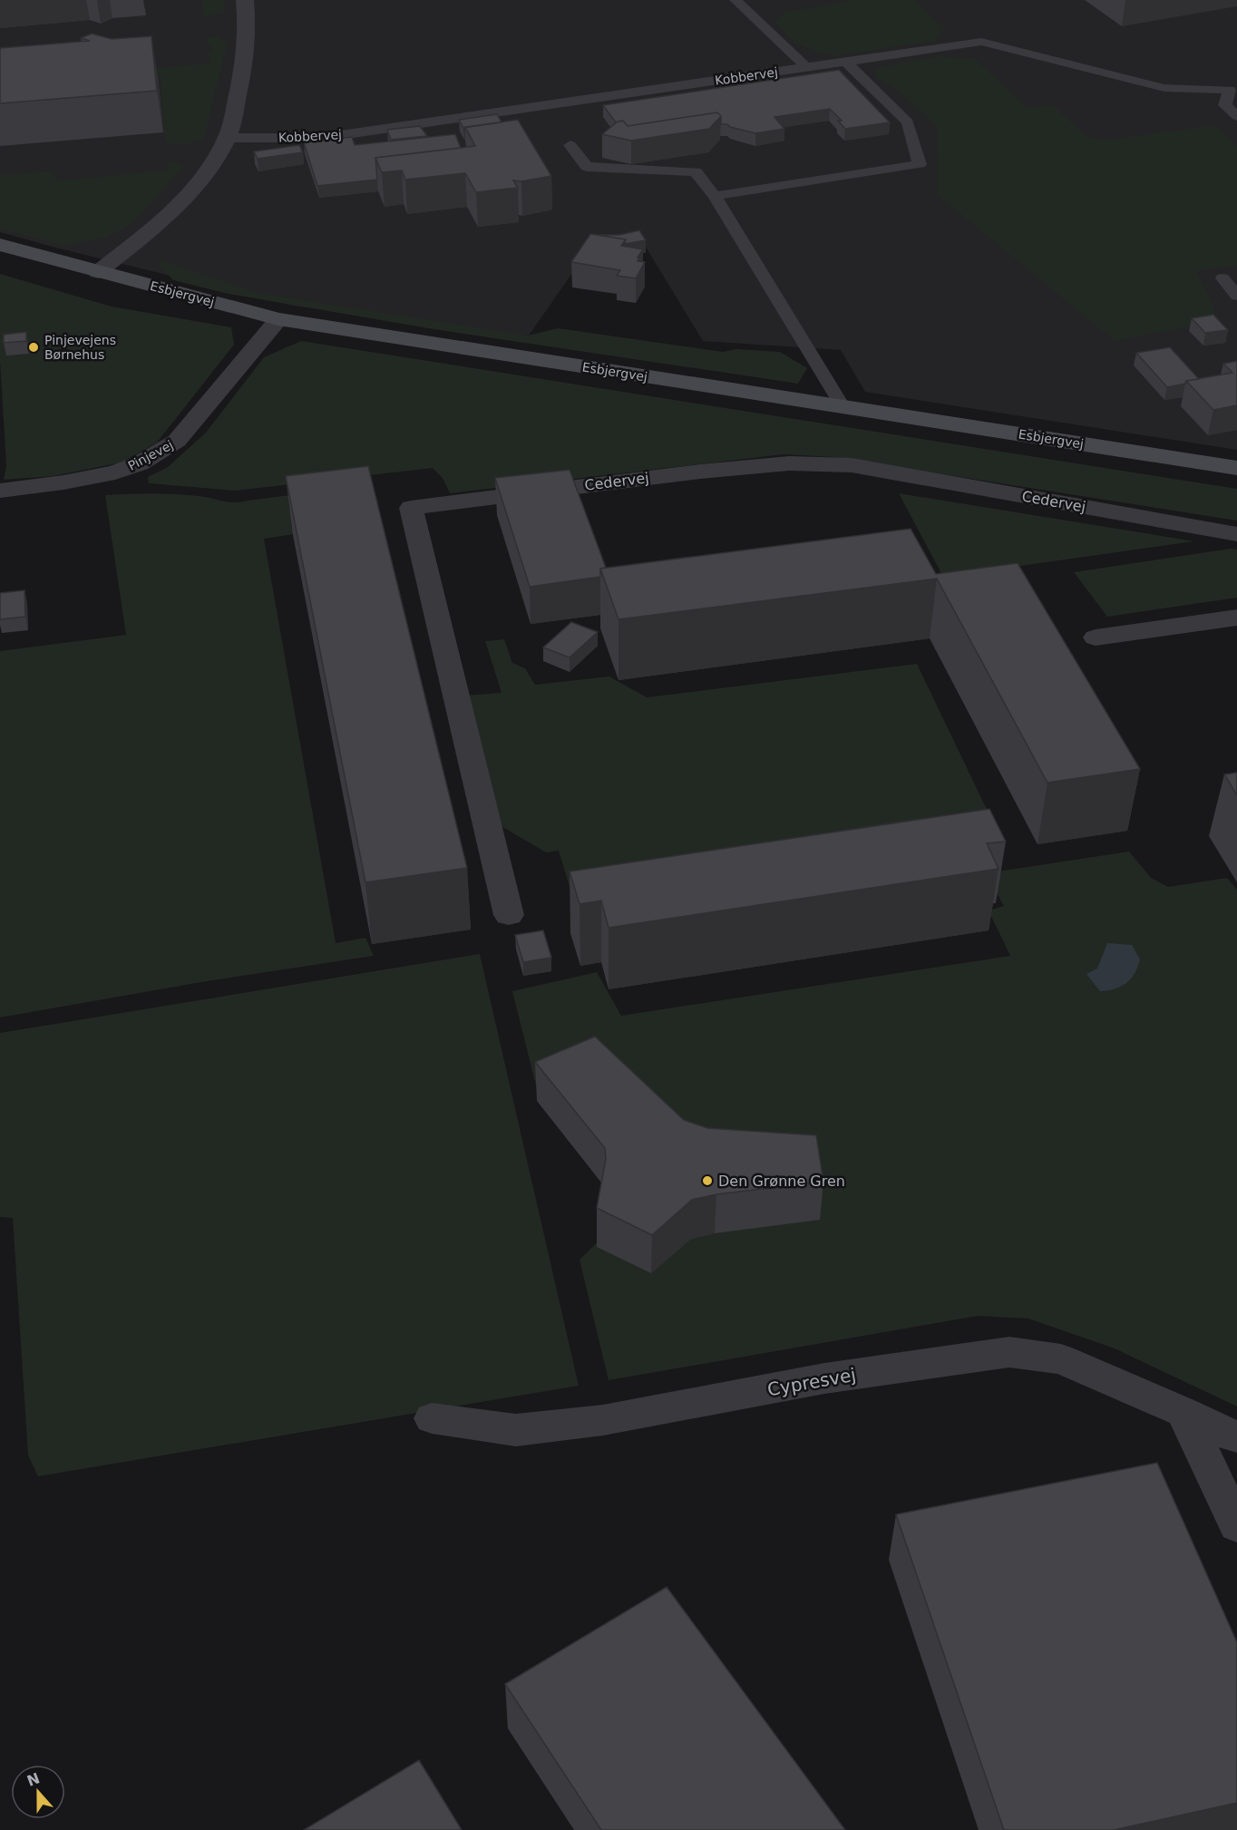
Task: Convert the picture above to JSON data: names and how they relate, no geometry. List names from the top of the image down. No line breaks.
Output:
{"streets":{"main road":["Esbjergvej"],"street":["Pinjevej","Cedervej","Cypresvej"],"lane":["Kobbervej"]},"crossings":[["Esbjergvej","Pinjevej"]],"places":["Pinjevejens Børnehus","Den Grønne Gren"],"north":"top"}
